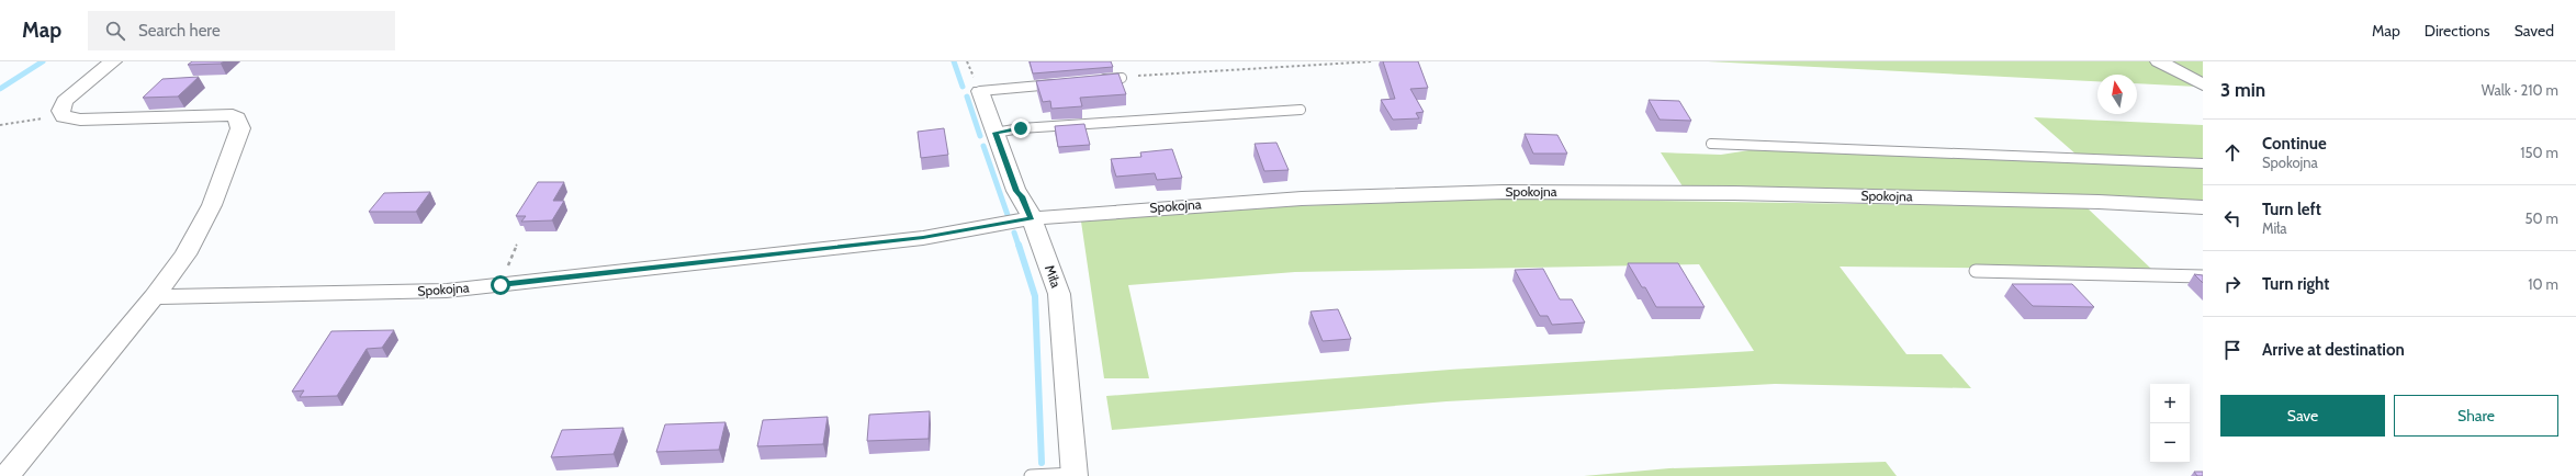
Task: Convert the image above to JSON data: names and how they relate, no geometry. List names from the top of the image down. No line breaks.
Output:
{"streets":{"street":["Spokojna","Miła"]},"crossings":[["Spokojna","Miła"]],"north":"top","page":{"header":"Map","search":"Search here","nav":["Map","Directions","Saved"],"heading":["3 min","Walk · 210 m"],"list":[["Continue","Spokojna","150 m"],["Turn left","Miła","50 m"],["Turn right","10 m"],"Arrive at destination"],"buttons":["Save","Share"],"map_buttons":["+","−"]}}
